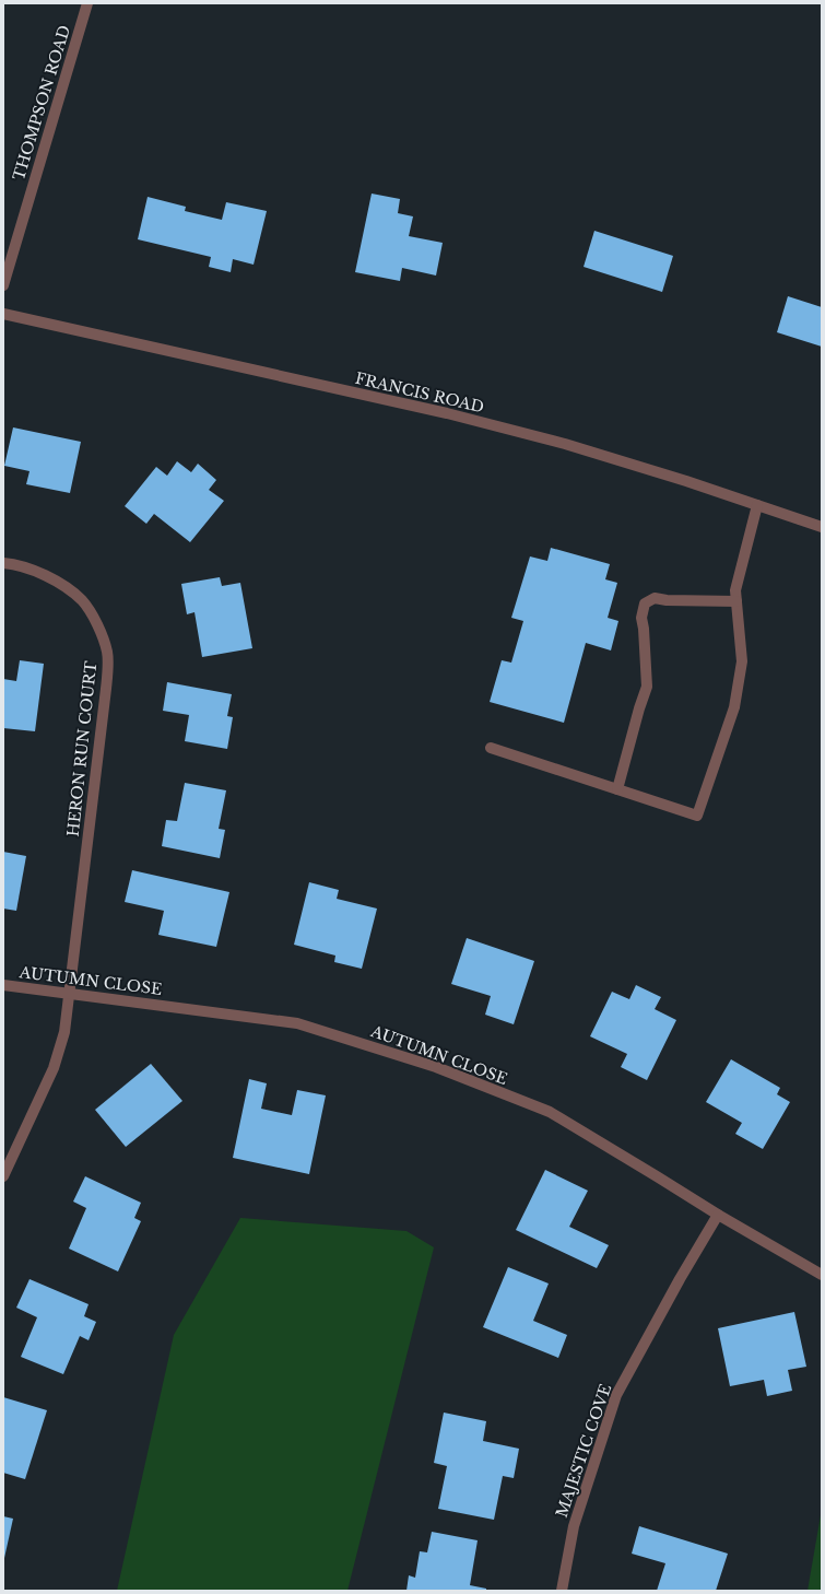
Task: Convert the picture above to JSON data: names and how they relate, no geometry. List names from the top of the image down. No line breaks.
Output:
{"streets":{"street":["THOMPSON ROAD","FRANCIS ROAD","HERON RUN COURT","AUTUMN CLOSE","MAJESTIC COVE"]},"crossings":[["HERON RUN COURT","AUTUMN CLOSE"],["AUTUMN CLOSE","MAJESTIC COVE"]]}
